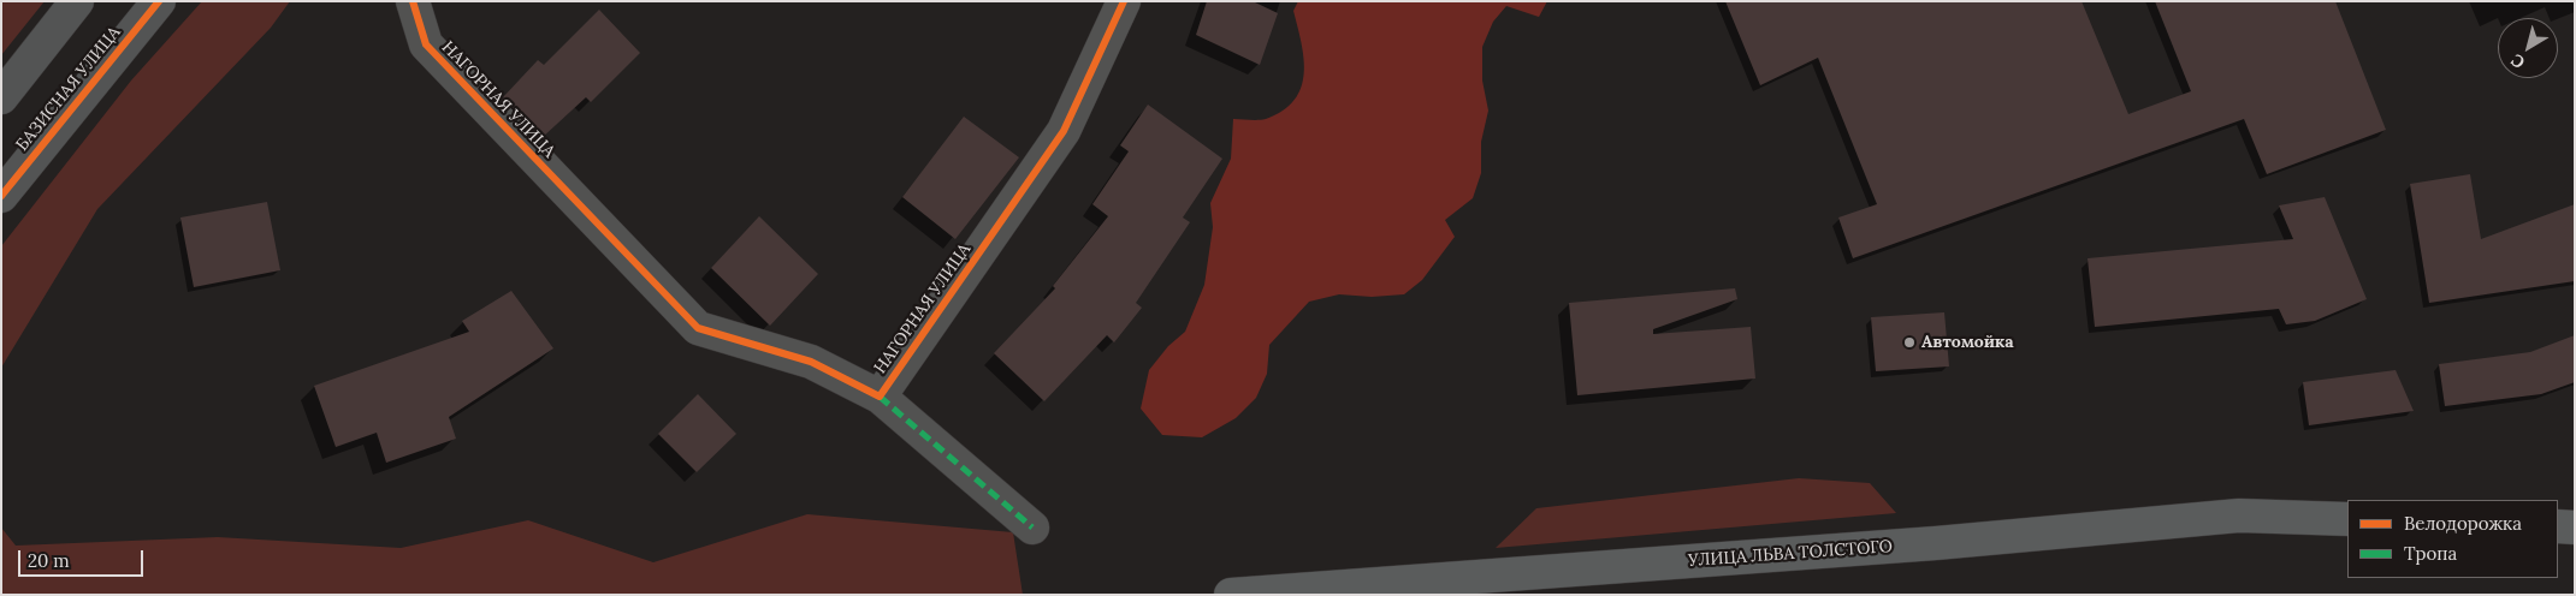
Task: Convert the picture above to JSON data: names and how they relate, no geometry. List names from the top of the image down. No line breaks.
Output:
{"streets":{"main road":["УЛИЦА ЛЬВА ТОЛСТОГО"],"street":["БАЗИСНАЯ УЛИЦА","НАГОРНАЯ УЛИЦА"]},"places":["Автомойка"],"legend":["Велодорожка","Тропа"],"scale_bar":"20 m","north":"bottom left"}
